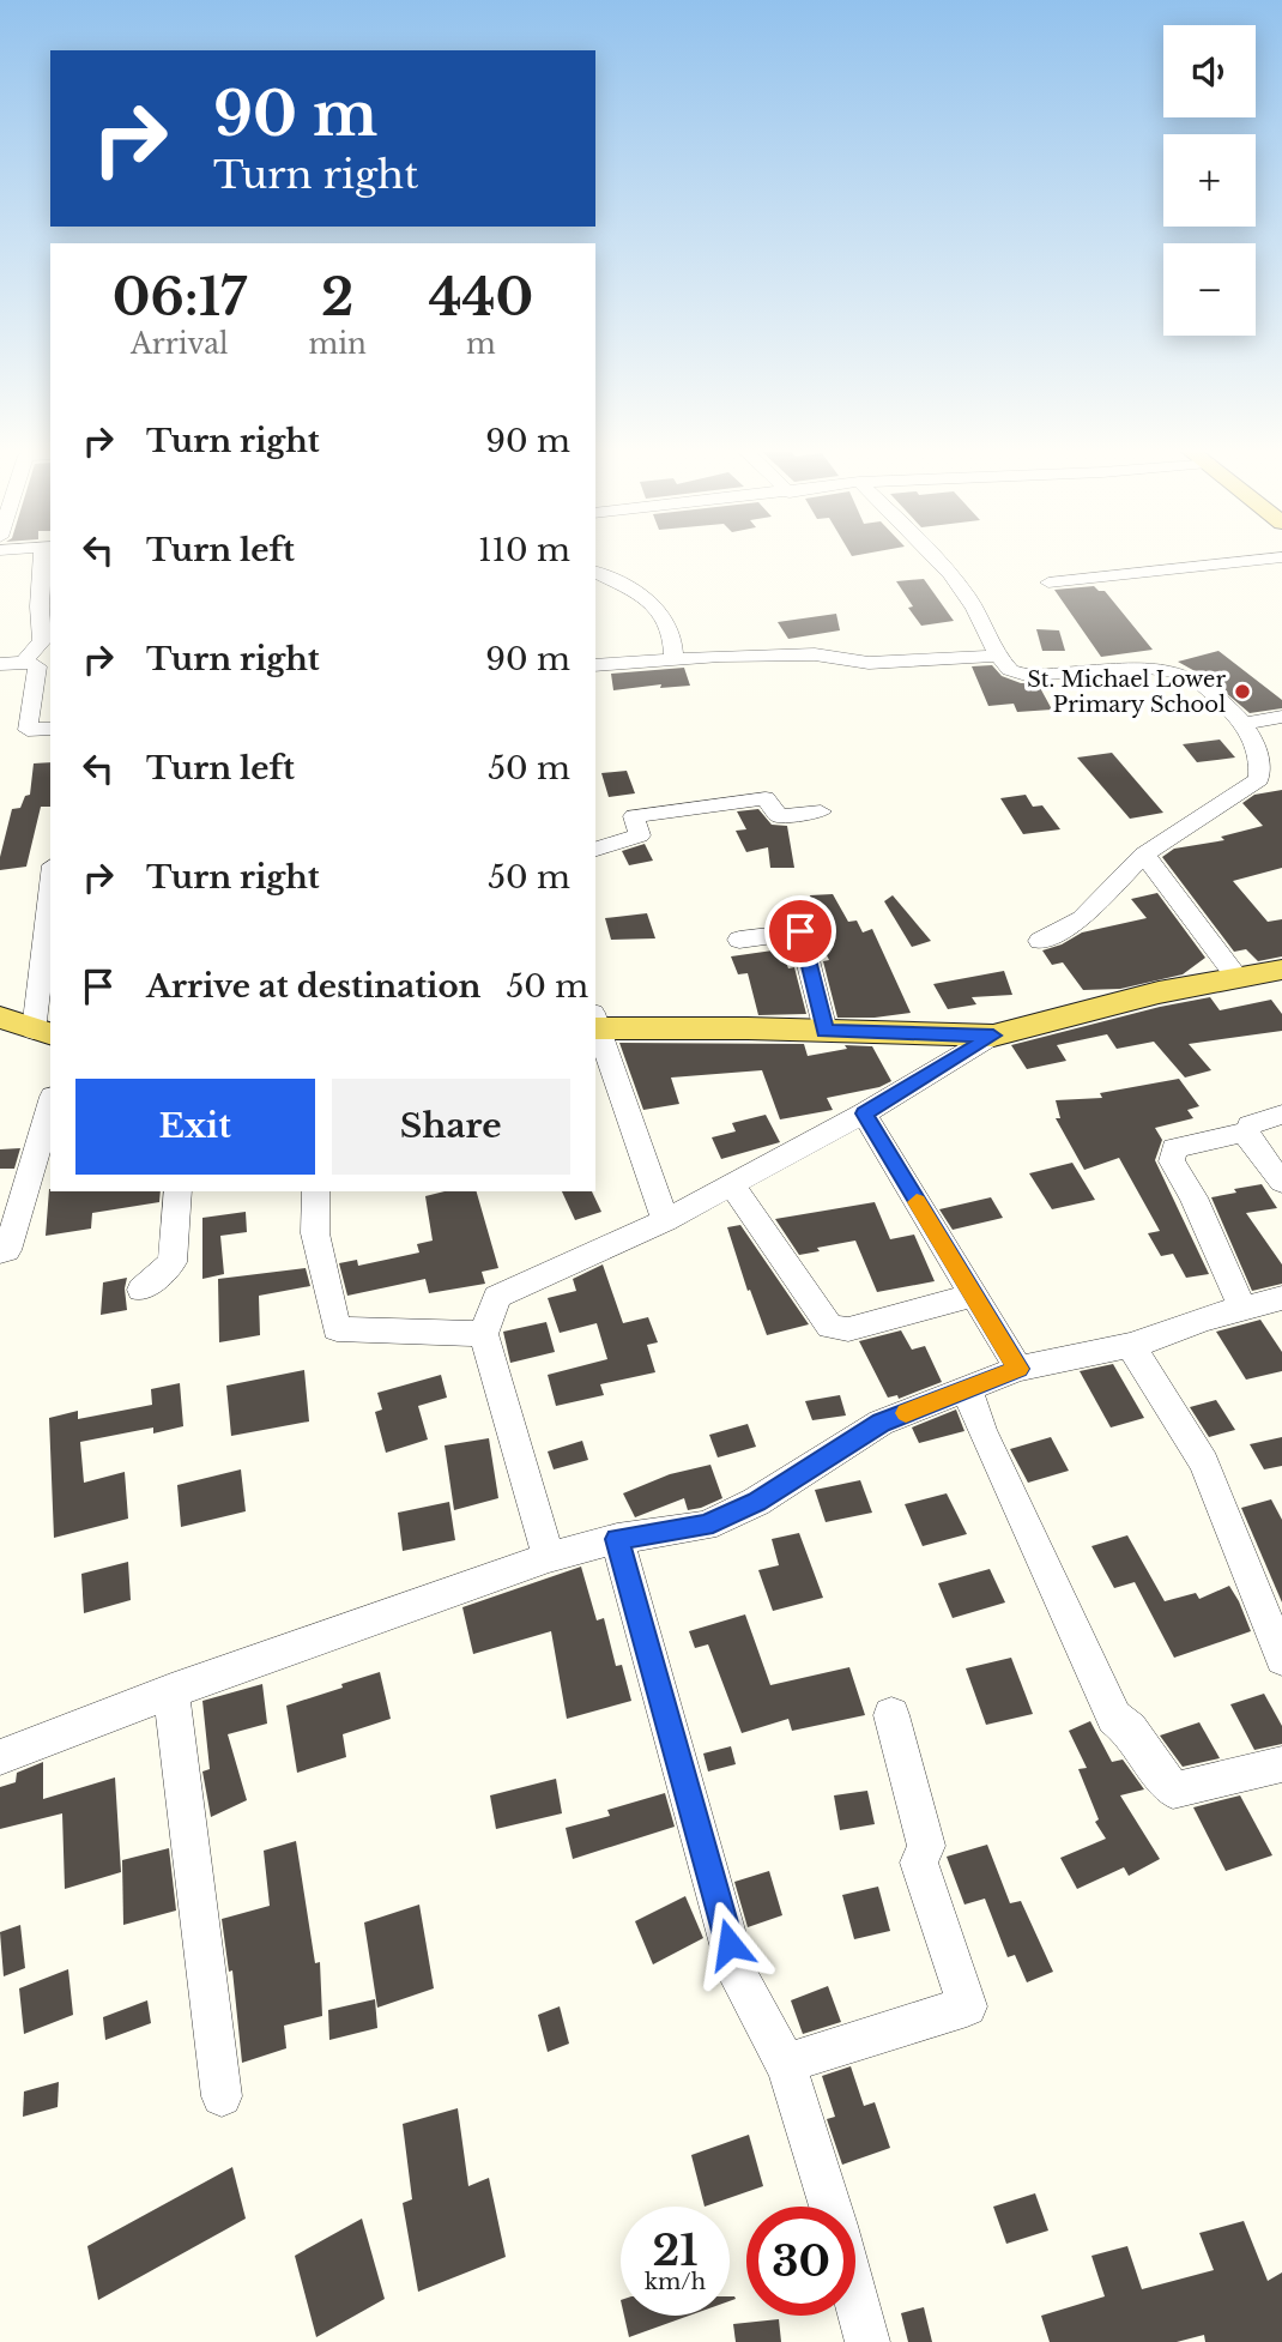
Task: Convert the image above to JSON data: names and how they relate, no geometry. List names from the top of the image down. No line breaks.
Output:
{"places":["St. Michael Lower Primary School"],"page":{"map_buttons":["+","−"],"turn":["90 m","Turn right"],"eta":["06:17","Arrival","2","min","440","m"],"list":[{"name":"Turn right","value":"90 m"},{"name":"Turn left","value":"110 m"},{"name":"Turn right","value":"90 m"},{"name":"Turn left","value":"50 m"},{"name":"Turn right","value":"50 m"},{"name":"Arrive at destination","value":"50 m"}],"buttons":["Exit","Share"],"speed":"21 km/h","limit":"30"}}
